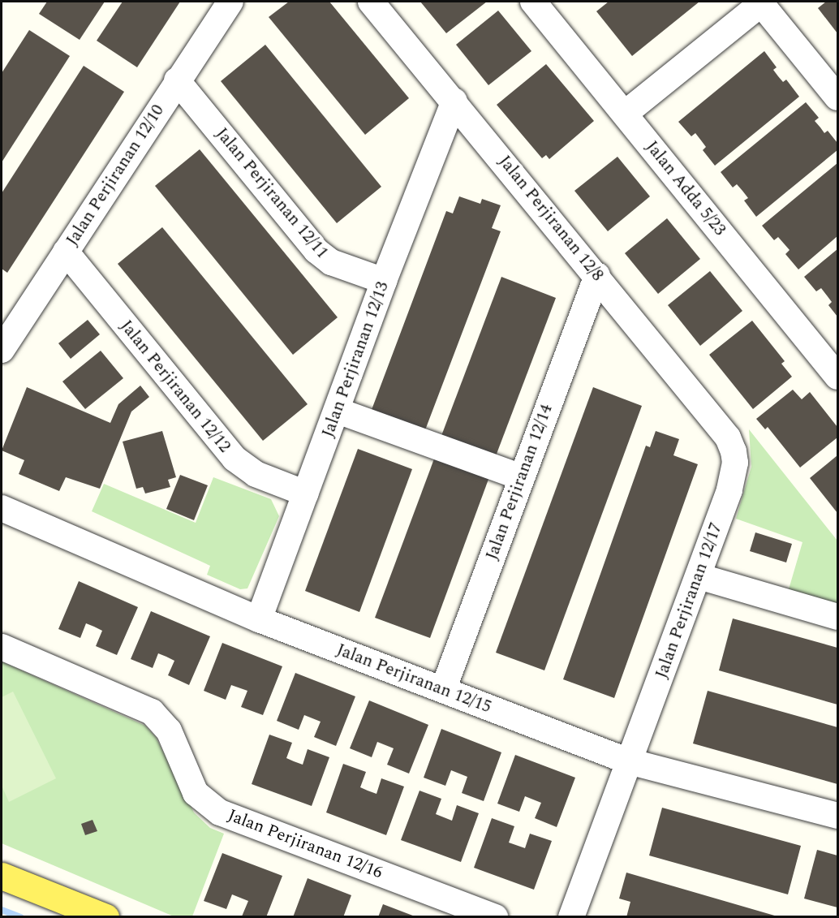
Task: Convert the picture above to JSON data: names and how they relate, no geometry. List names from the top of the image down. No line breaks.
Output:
{"streets":{"street":["Jalan Perjiranan 12/10","Jalan Adda 5/23","Jalan Perjiranan 12/11","Jalan Perjiranan 12/8","Jalan Perjiranan 12/13","Jalan Perjiranan 12/12","Jalan Perjiranan 12/14","Jalan Perjiranan 12/17","Jalan Perjiranan 12/15","Jalan Perjiranan 12/16"]},"crossings":[["Jalan Perjiranan 12/10","Jalan Perjiranan 12/11"],["Jalan Perjiranan 12/10","Jalan Perjiranan 12/12"],["Jalan Perjiranan 12/11","Jalan Perjiranan 12/13"],["Jalan Perjiranan 12/8","Jalan Perjiranan 12/13"],["Jalan Perjiranan 12/8","Jalan Perjiranan 12/14"],["Jalan Perjiranan 12/8","Jalan Perjiranan 12/17"],["Jalan Perjiranan 12/13","Jalan Perjiranan 12/12"],["Jalan Perjiranan 12/13","Jalan Perjiranan 12/15"],["Jalan Perjiranan 12/14","Jalan Perjiranan 12/15"],["Jalan Perjiranan 12/17","Jalan Perjiranan 12/15"]]}
